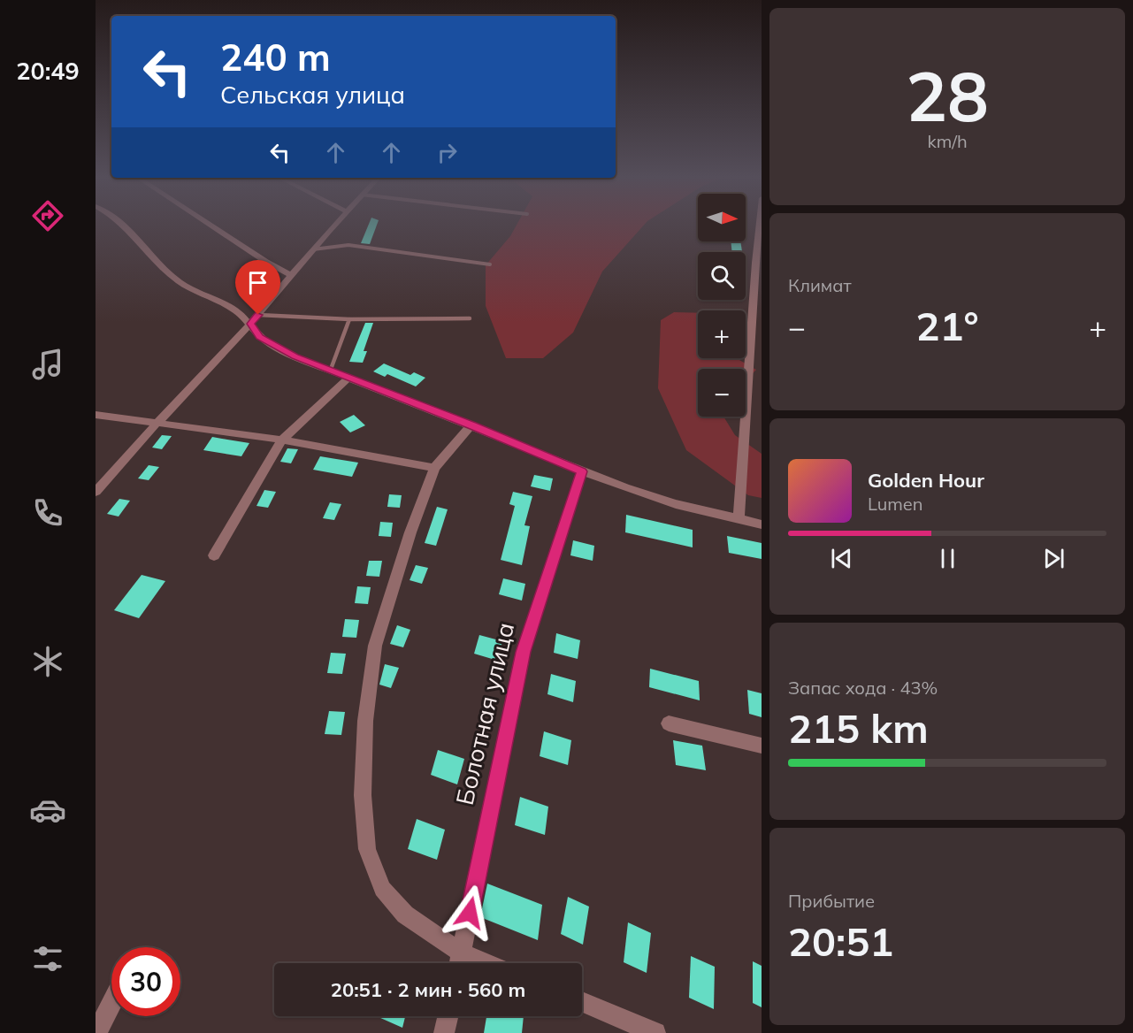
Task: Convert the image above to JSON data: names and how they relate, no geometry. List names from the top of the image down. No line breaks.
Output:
{"streets":{"street":["Болотная улица"]},"north":"right","page":{"tabs":"20:49","tile":[["28","km/h"],"Климат",["Запас хода · 43%","215 km"],["Прибытие","20:51"]],"turn":["240 m","Сельская улица"],"map_buttons":["+","−"],"heat":["−","21°","+"],"song":["Golden Hour","Lumen"],"limit":"30","trip":"20:51 · 2 мин · 560 m"}}
